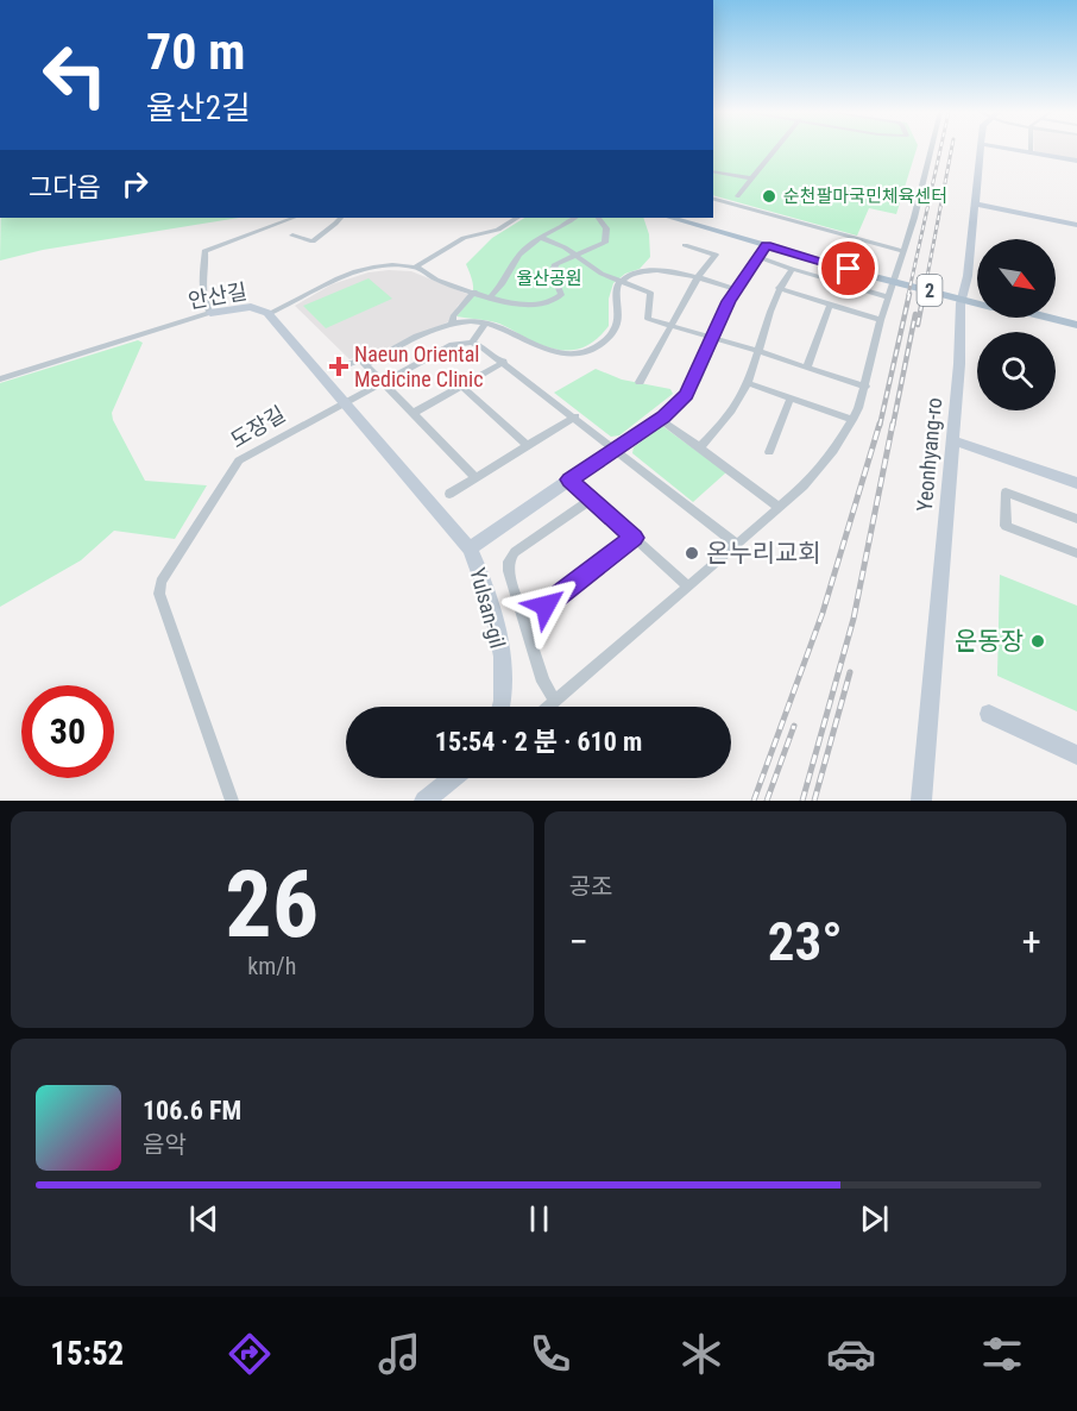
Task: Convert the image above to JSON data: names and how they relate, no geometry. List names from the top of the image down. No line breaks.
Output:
{"streets":{"main road":["2"],"street":["안산길","도장길","Yeonhyang-ro","Yulsan-gil"]},"crossings":[["2","Yulsan-gil"],["안산길","도장길"],["안산길","Yulsan-gil"]],"parks":["율산공원"],"places":{"other":["순천팔마국민체육센터","온누리교회","운동장"],"health":["Naeun Oriental Medicine Clinic"]},"north":"bottom right","page":{"turn":["70 m","율산2길"],"then":"그다음","limit":"30","trip":"15:54 · 2 분 · 610 m","tile":[["26","km/h"],"공조"],"heat":["−","23°","+"],"song":["106.6 FM","음악"],"tabs":"15:52"}}
